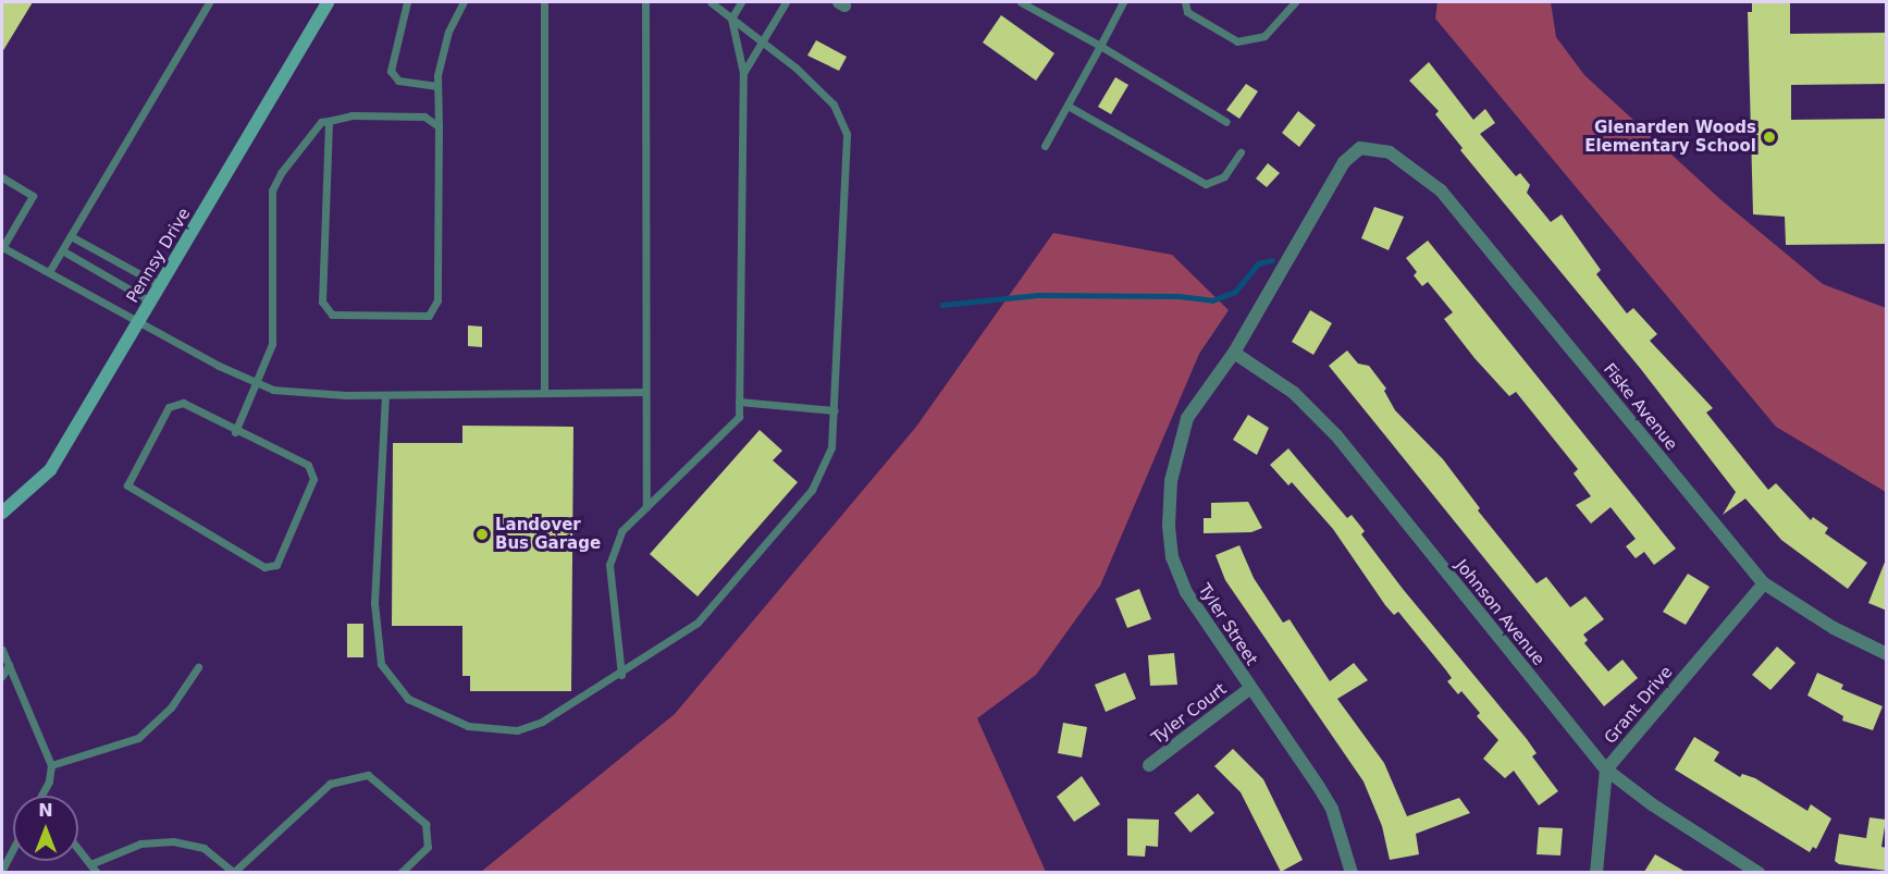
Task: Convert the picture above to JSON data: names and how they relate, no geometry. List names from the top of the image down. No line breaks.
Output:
{"streets":{"main road":["Pennsy Drive"],"street":["Fiske Avenue","Johnson Avenue","Tyler Street","Grant Drive","Tyler Court"]},"crossings":[["Fiske Avenue","Tyler Street"],["Fiske Avenue","Grant Drive"],["Johnson Avenue","Tyler Street"],["Johnson Avenue","Grant Drive"],["Tyler Street","Tyler Court"]],"places":["Glenarden Woods Elementary School","Landover Bus Garage"],"north":"top"}
